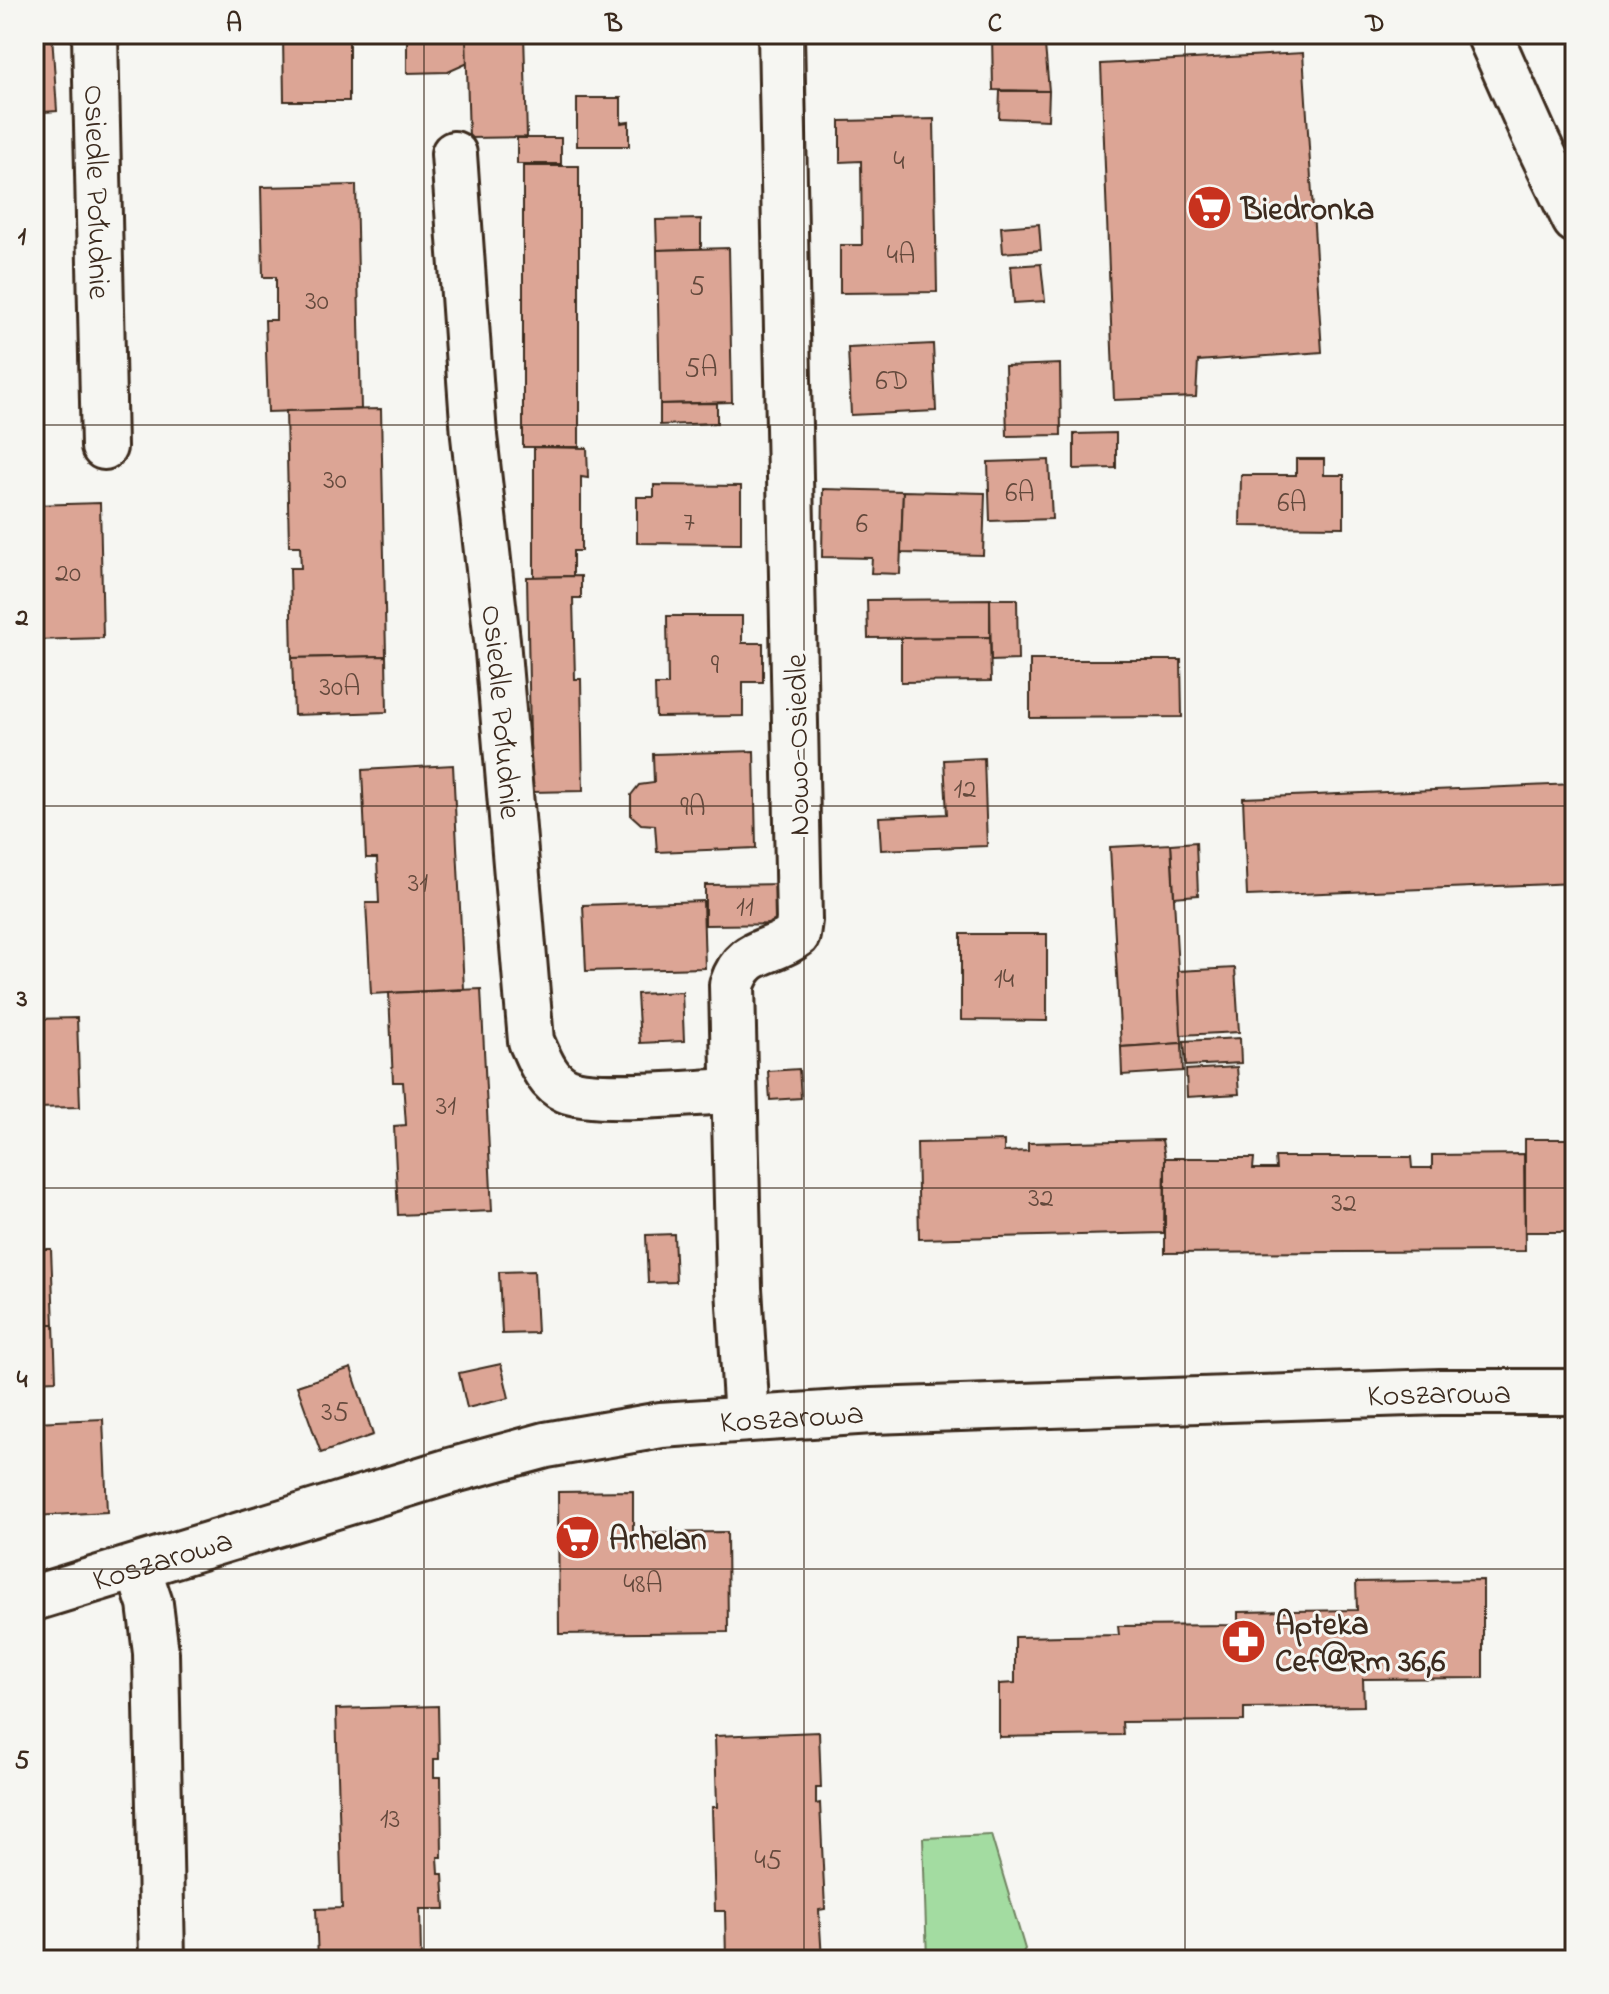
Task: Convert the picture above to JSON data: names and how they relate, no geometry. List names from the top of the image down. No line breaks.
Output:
{"streets":{"street":["Osiedle Południe","Nowo-Osiedle","Koszarowa"]},"crossings":[["Osiedle Południe","Nowo-Osiedle"],["Nowo-Osiedle","Koszarowa"]],"places":{"supermarket":["Biedronka","Arhelan"],"pharmacy":["Apteka Cef@Rm 36,6"]},"house_numbers":["4","4A","5","30","5A","6D","30","6A","6A","7","6","20","9","30A","12","9A","31","11","14","31","32","32","35","48A","13","45"],"grid":{"columns":["A","B","C","D"],"rows":["1","2","3","4","5"]}}
